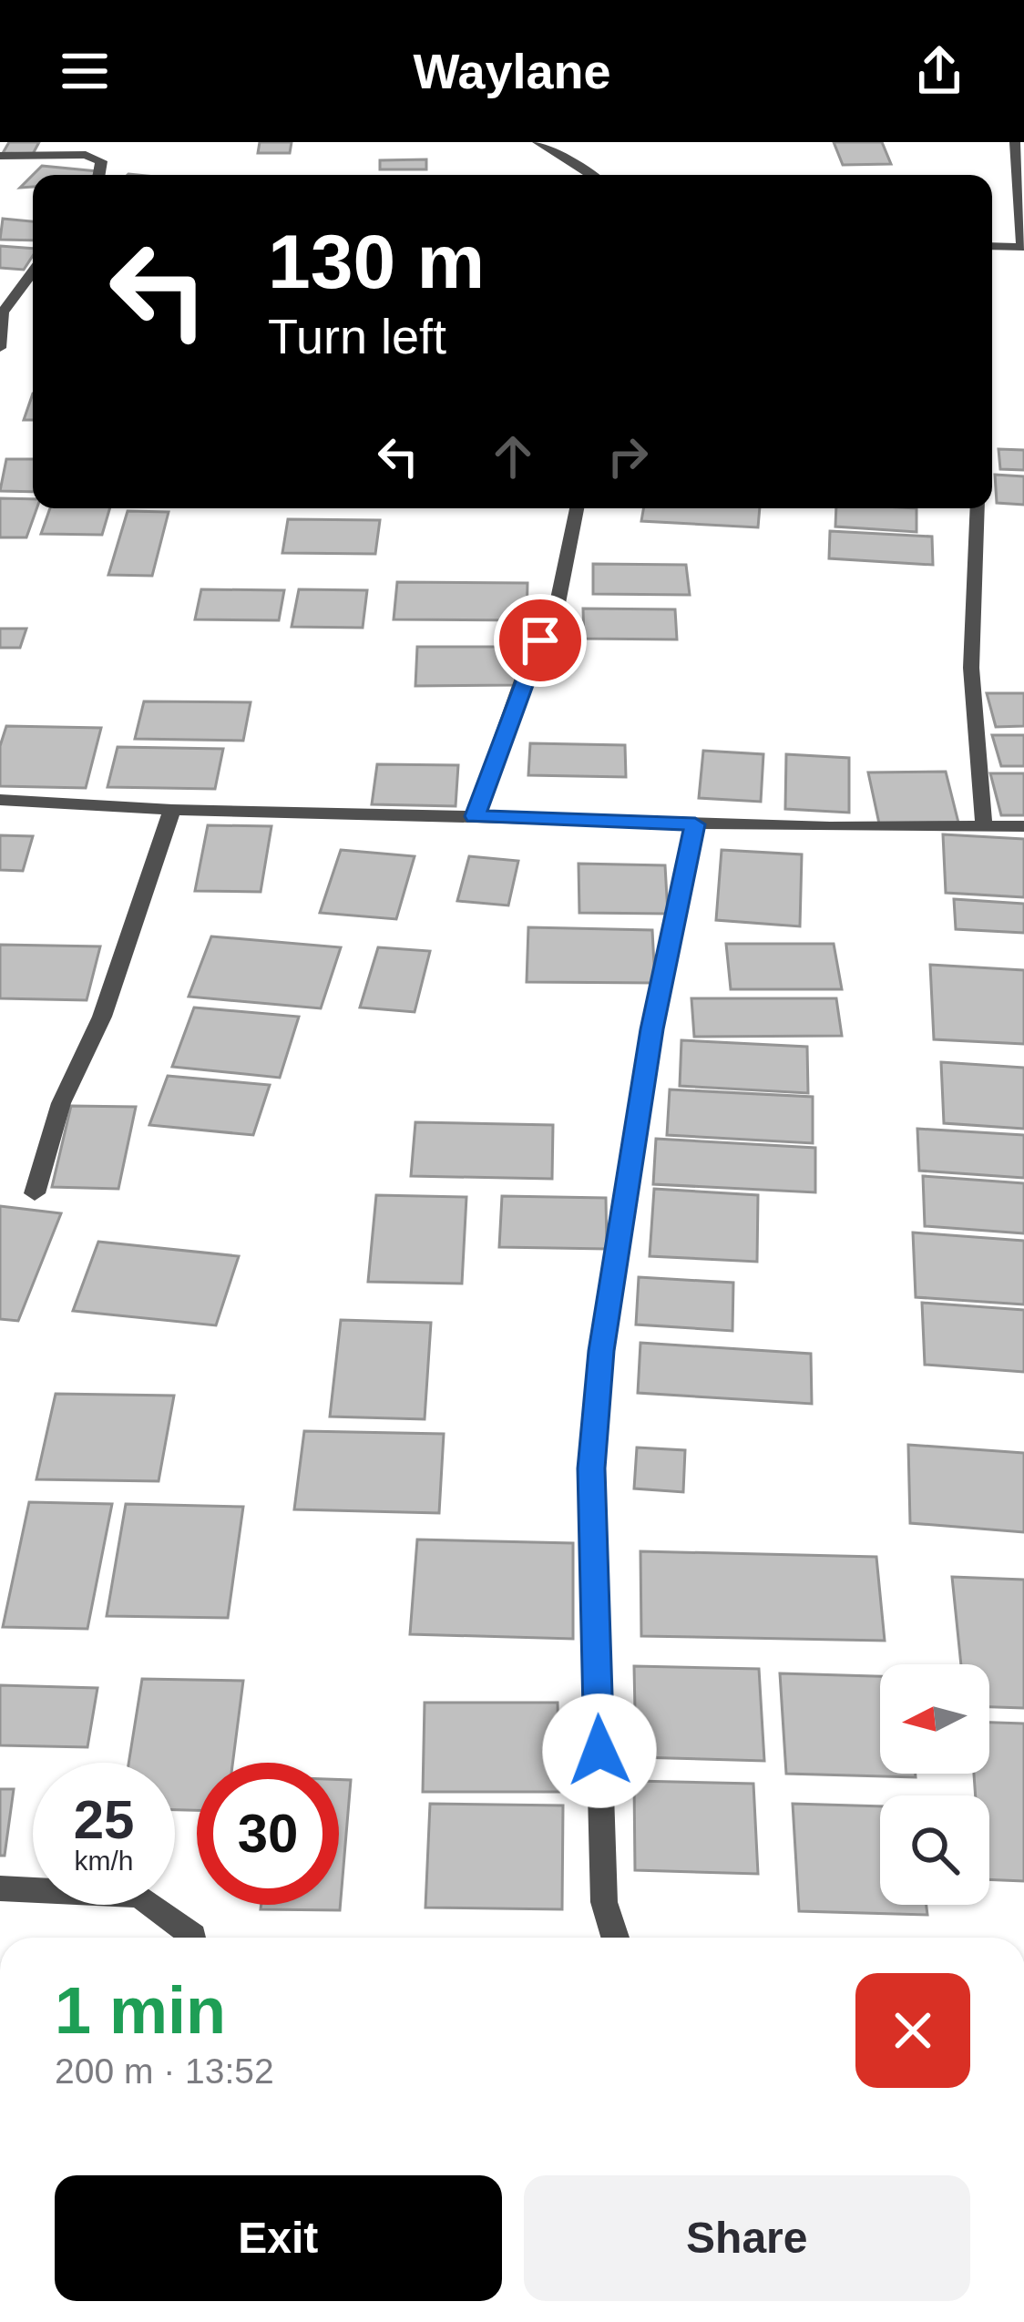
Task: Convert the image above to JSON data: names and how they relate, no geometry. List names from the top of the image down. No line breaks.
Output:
{"north":"left","page":{"header":"Waylane","turn":["130 m","Turn left"],"speed":"25 km/h","limit":"30","heading":["1 min","200 m · 13:52"],"buttons":["Exit","Share"]}}
